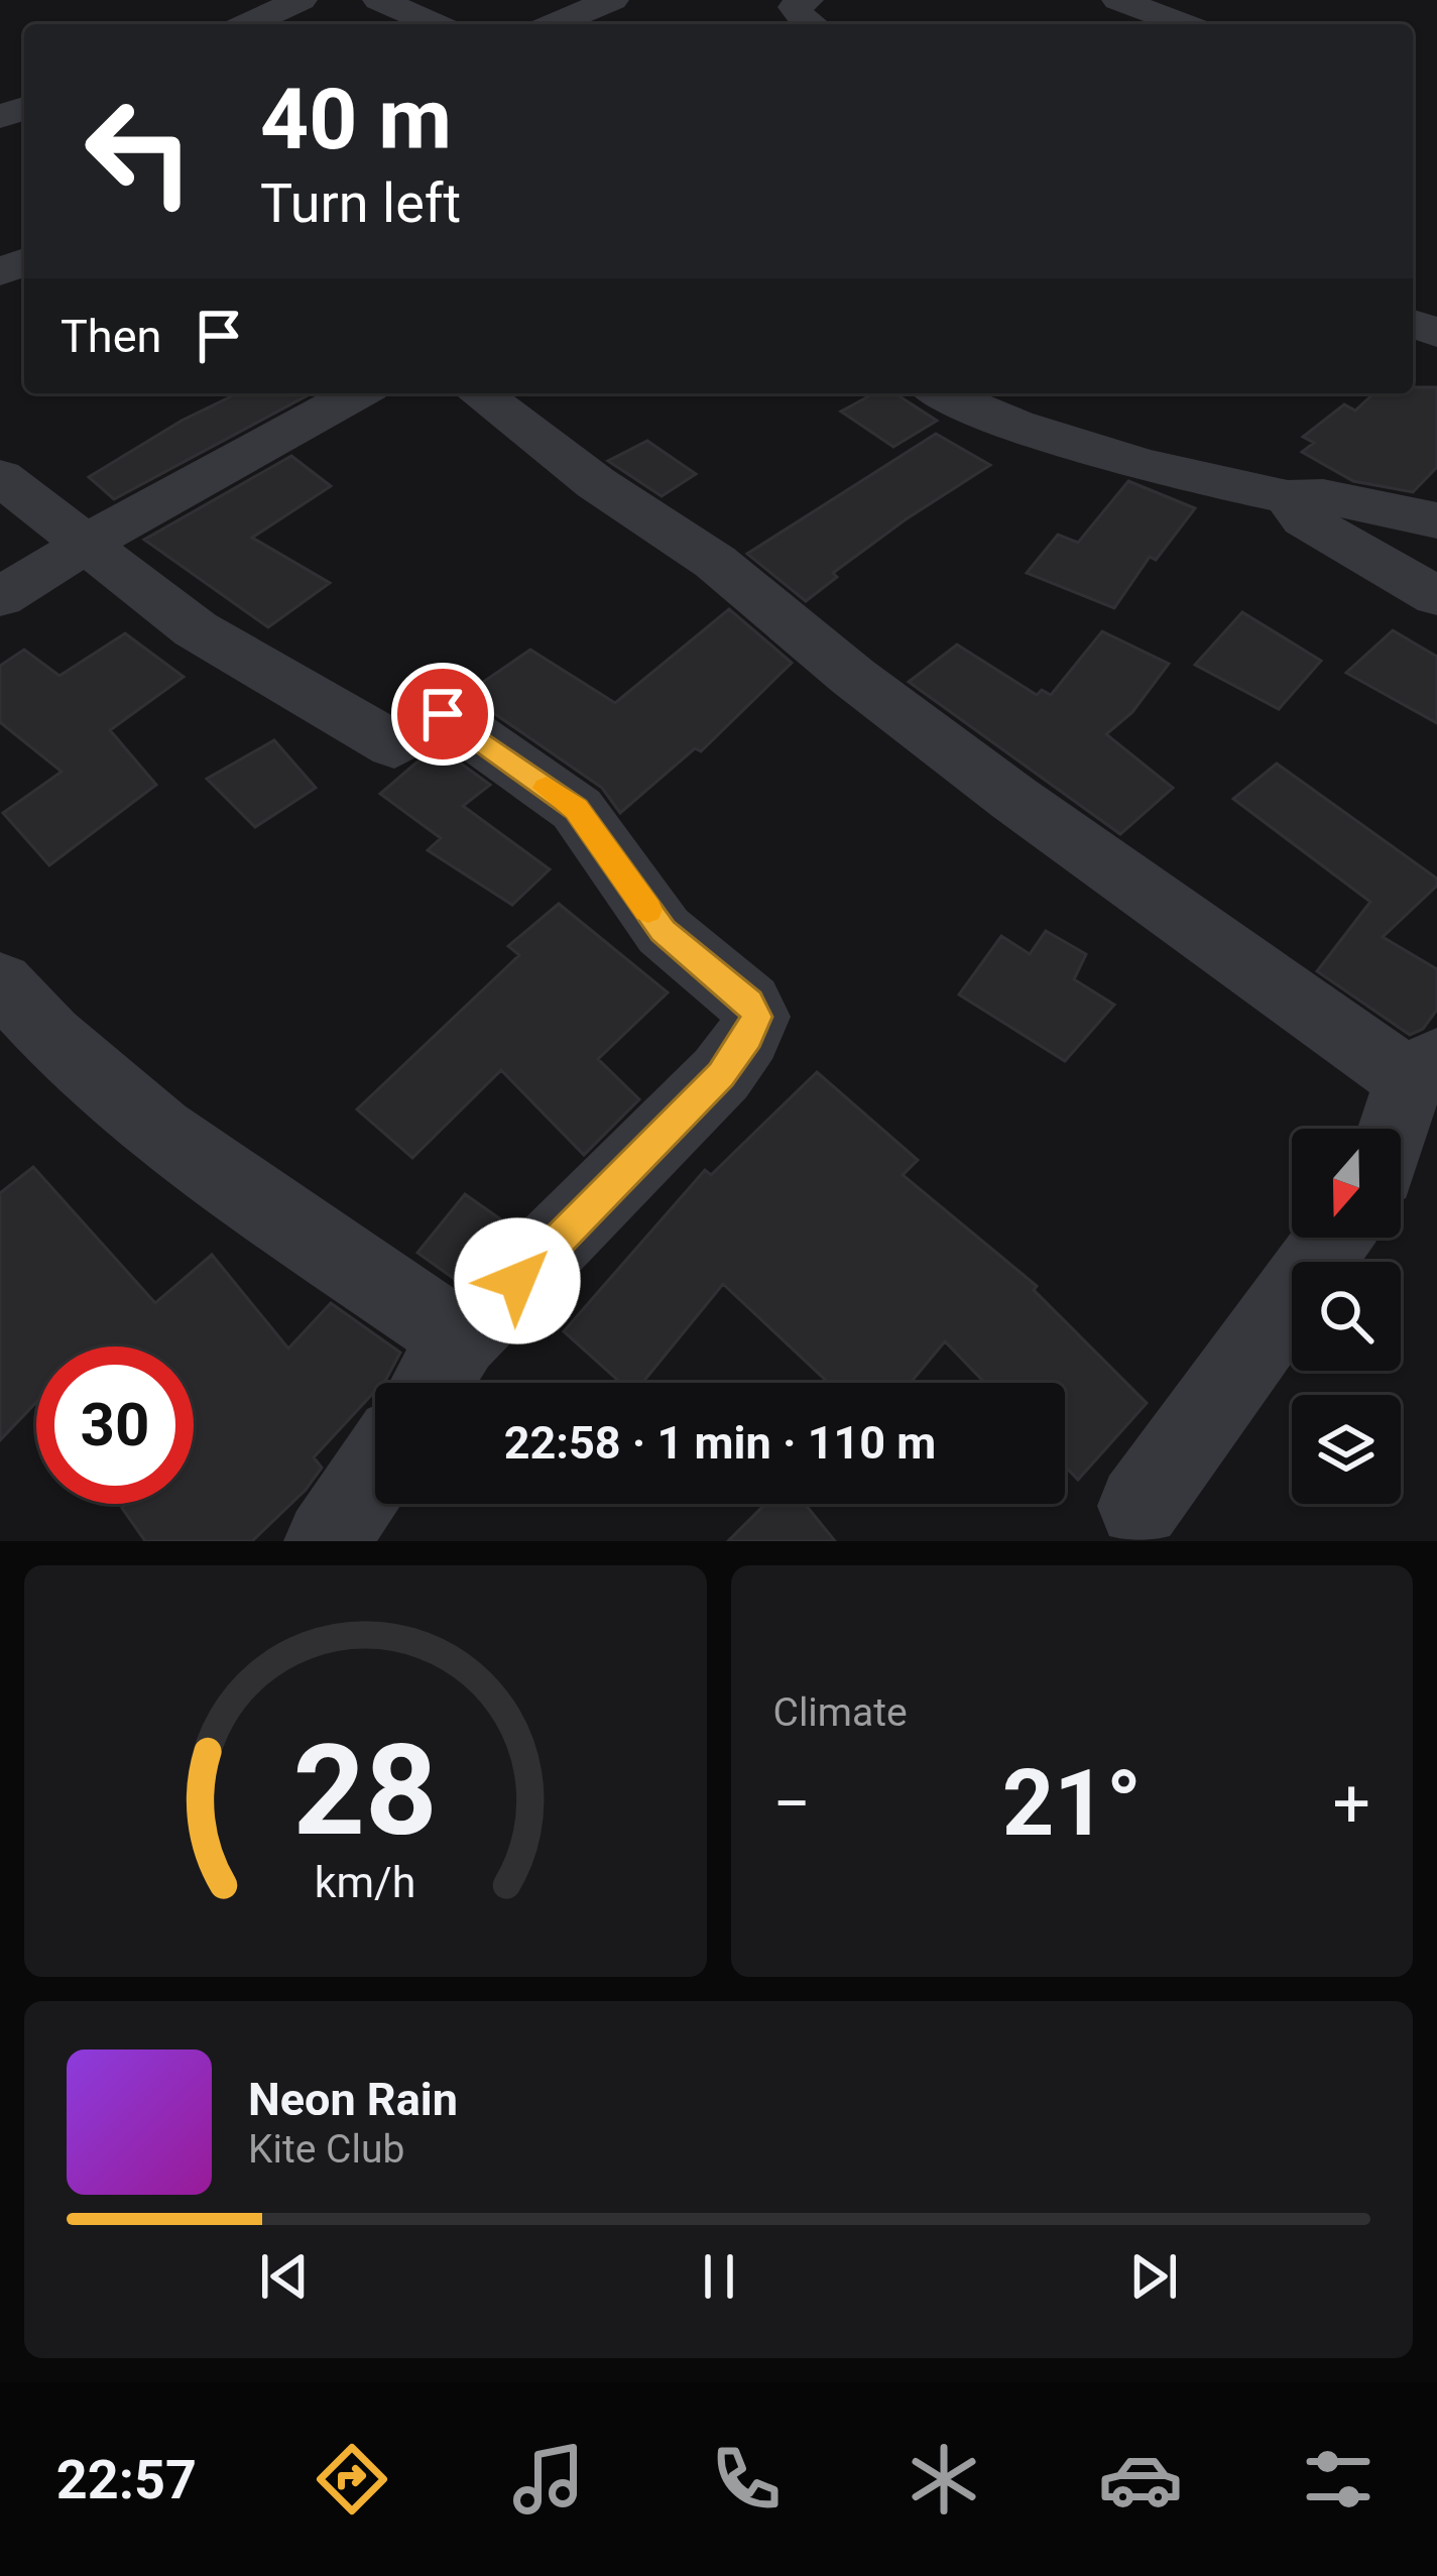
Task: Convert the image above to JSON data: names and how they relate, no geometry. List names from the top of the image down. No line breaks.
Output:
{"north":"bottom","page":{"turn":["40 m","Turn left"],"then":"Then","limit":"30","trip":"22:58 · 1 min · 110 m","tile":"Climate","heat":["−","21°","+"],"song":["Neon Rain","Kite Club"],"tabs":"22:57","gauge":["28","km/h"]}}
